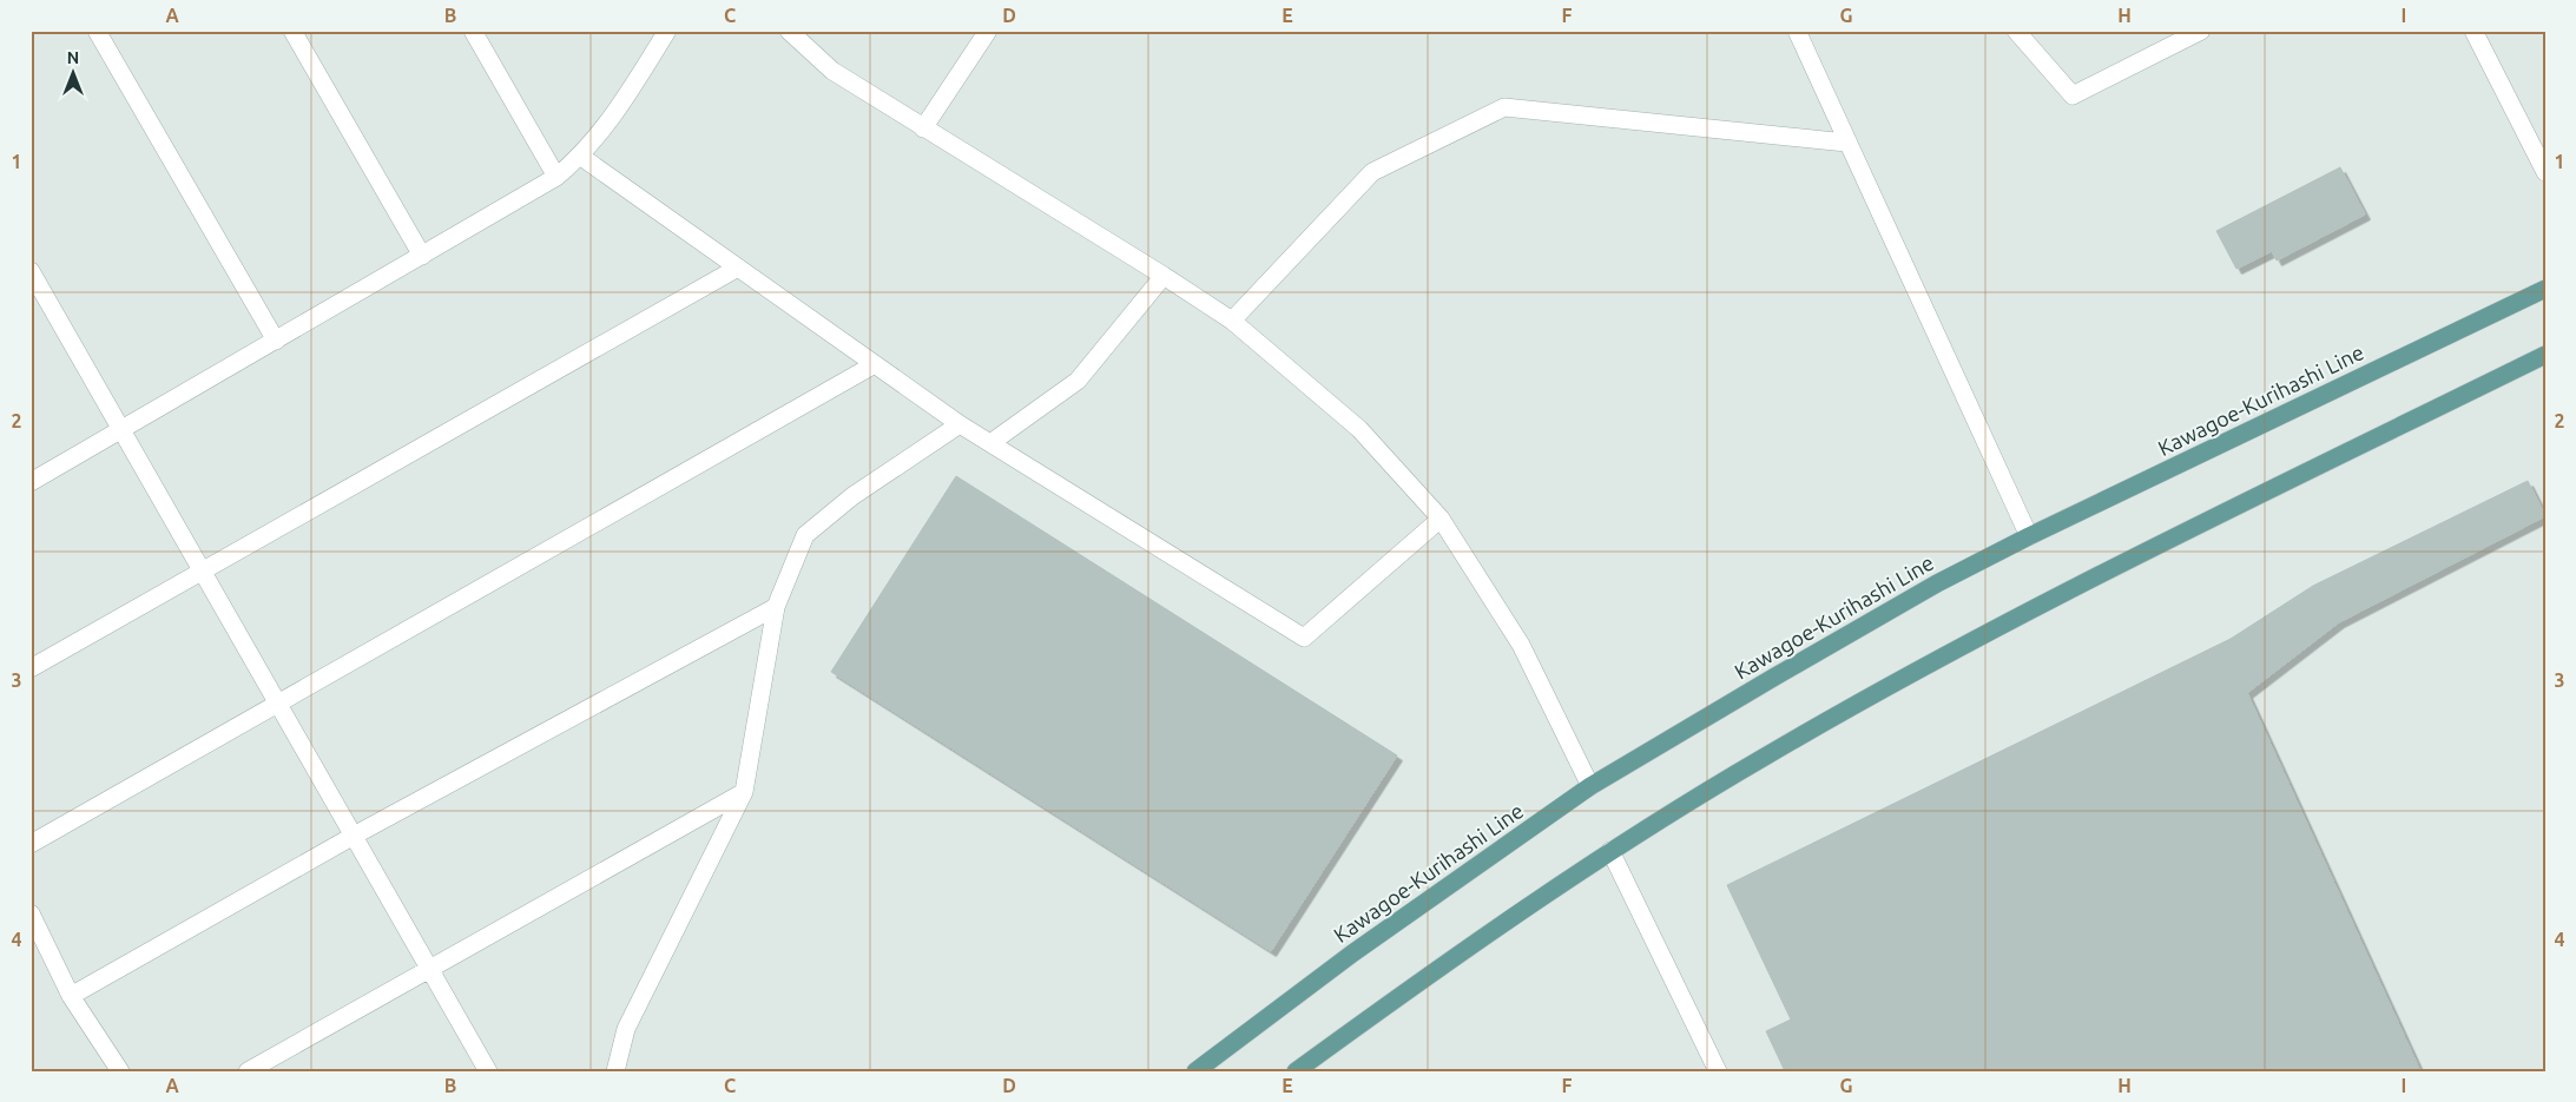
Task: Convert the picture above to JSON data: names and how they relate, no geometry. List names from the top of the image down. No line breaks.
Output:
{"streets":{"main road":["Kawagoe-Kurihashi Line"]},"north":"top","grid":{"columns":["A","B","C","D","E","F","G","H","I"],"rows":["1","2","3","4"]}}
